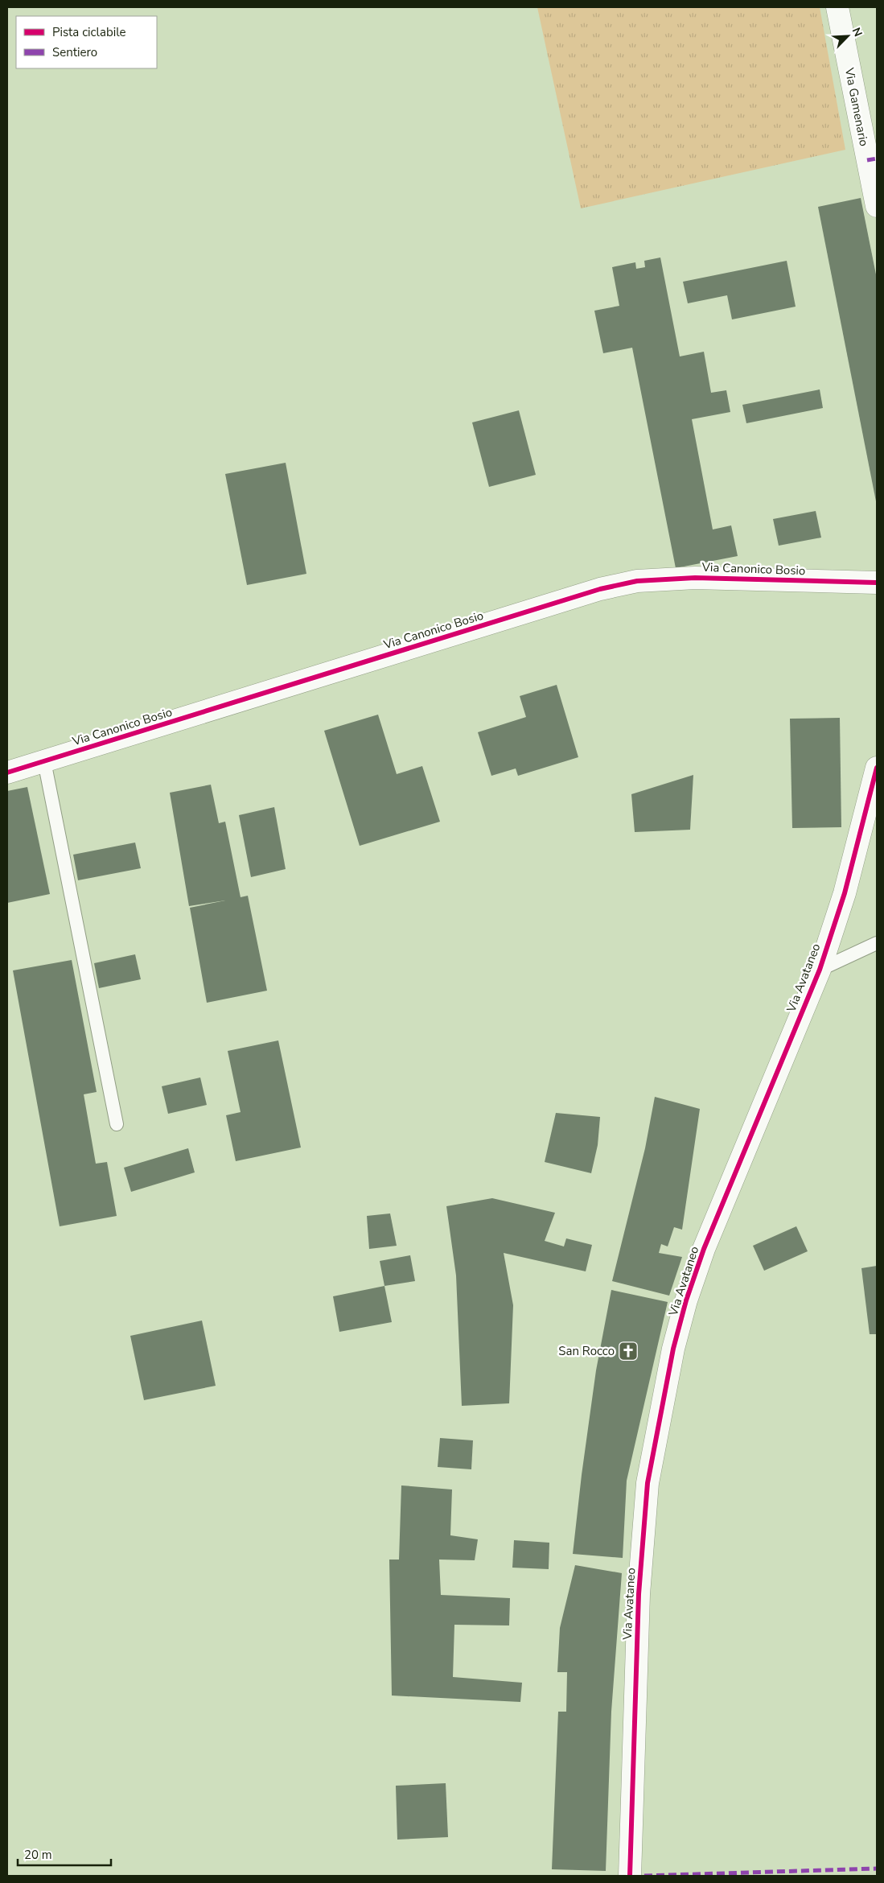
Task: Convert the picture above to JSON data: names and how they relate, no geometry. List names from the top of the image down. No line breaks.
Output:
{"streets":{"street":["Via Gamenario","Via Canonico Bosio","Via Avataneo"]},"places":{"church":["San Rocco"]},"legend":["Pista ciclabile","Sentiero"],"scale_bar":"20 m","north":"top right"}
